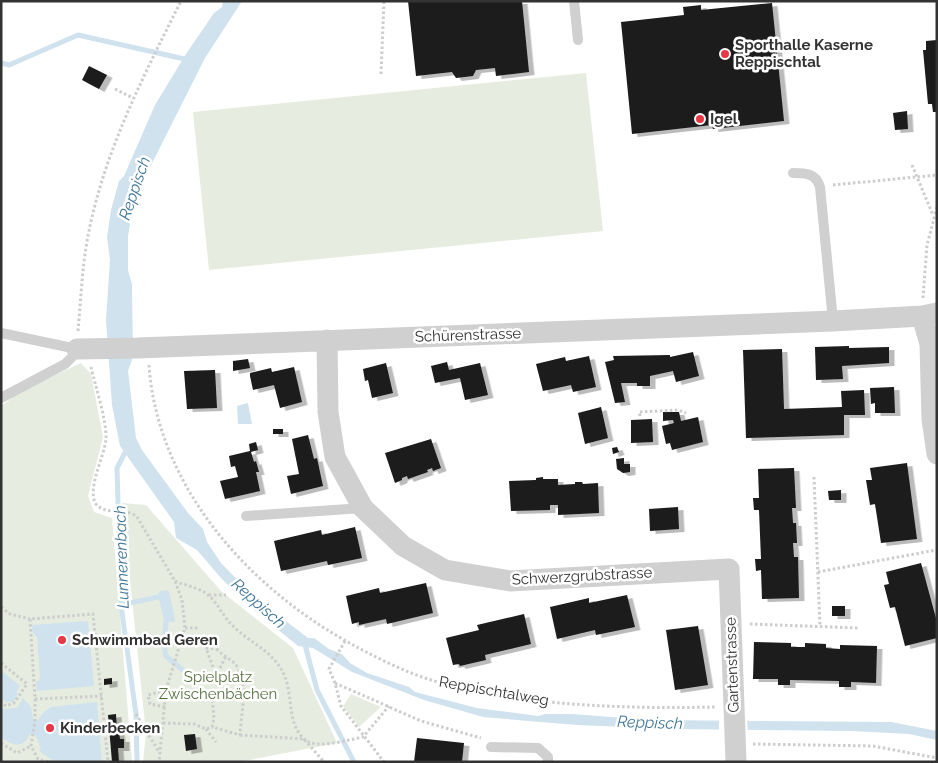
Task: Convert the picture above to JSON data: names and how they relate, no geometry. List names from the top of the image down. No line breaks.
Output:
{"streets":{"street":["Schürenstrasse","Schwerzgrubstrasse","Gartenstrasse"],"path":["Reppischtalweg"]},"crossings":[["Schürenstrasse","Schwerzgrubstrasse"],["Schürenstrasse","Reppischtalweg"],["Schwerzgrubstrasse","Gartenstrasse"],["Gartenstrasse","Reppischtalweg"]],"water":["Reppisch","Lunnerenbach"],"parks":["Spielplatz Zwischenbächen"],"places":["Sporthalle Kaserne Reppischtal","Igel","Schwimmbad Geren","Kinderbecken"]}
